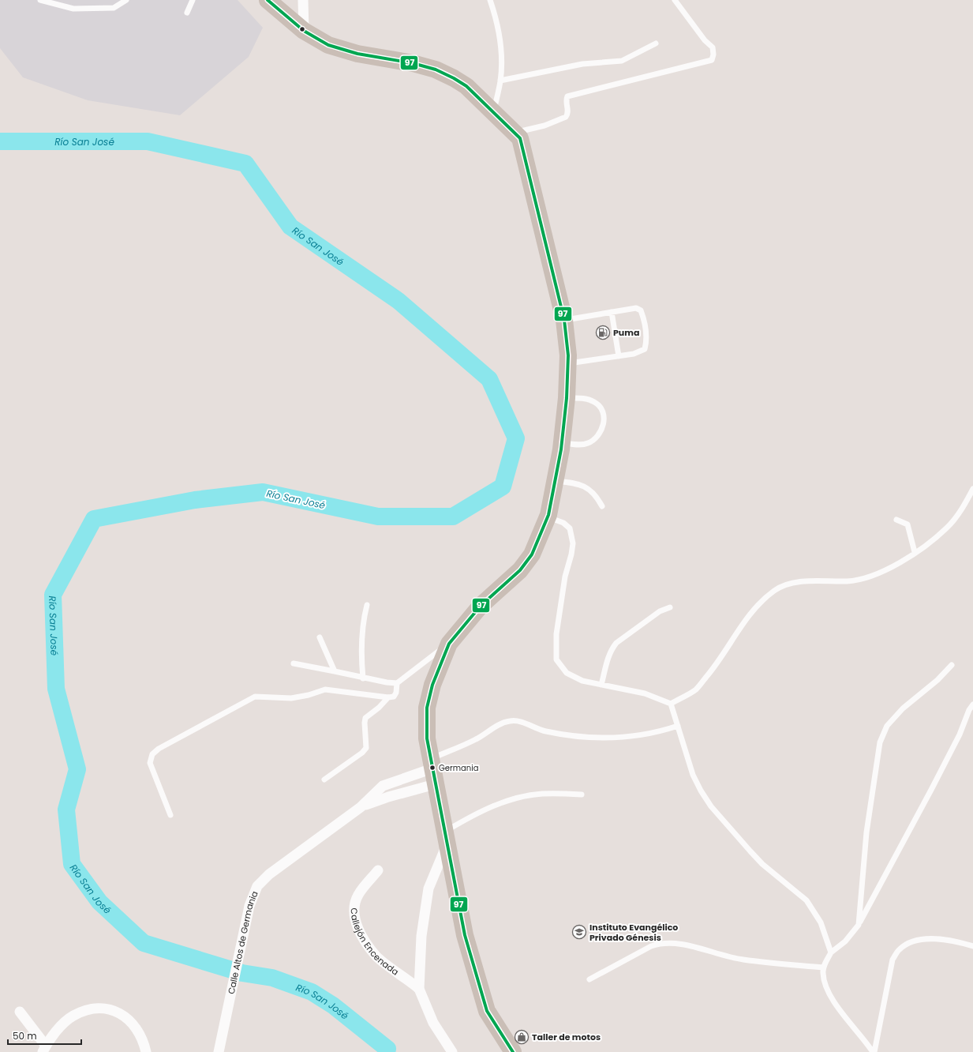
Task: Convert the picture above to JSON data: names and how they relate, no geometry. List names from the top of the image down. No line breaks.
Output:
{"streets":{"street":["Callejón Encenada","Calle Altos de Germania"]},"water":["Río San José"],"places":{"fuel station":["Puma"],"other":["Germania"],"school or university":["Instituto Evangélico Privado Génesis"],"shop":["Taller de motos"]},"lines":["transit line 97"],"scale_bar":"50 m"}
